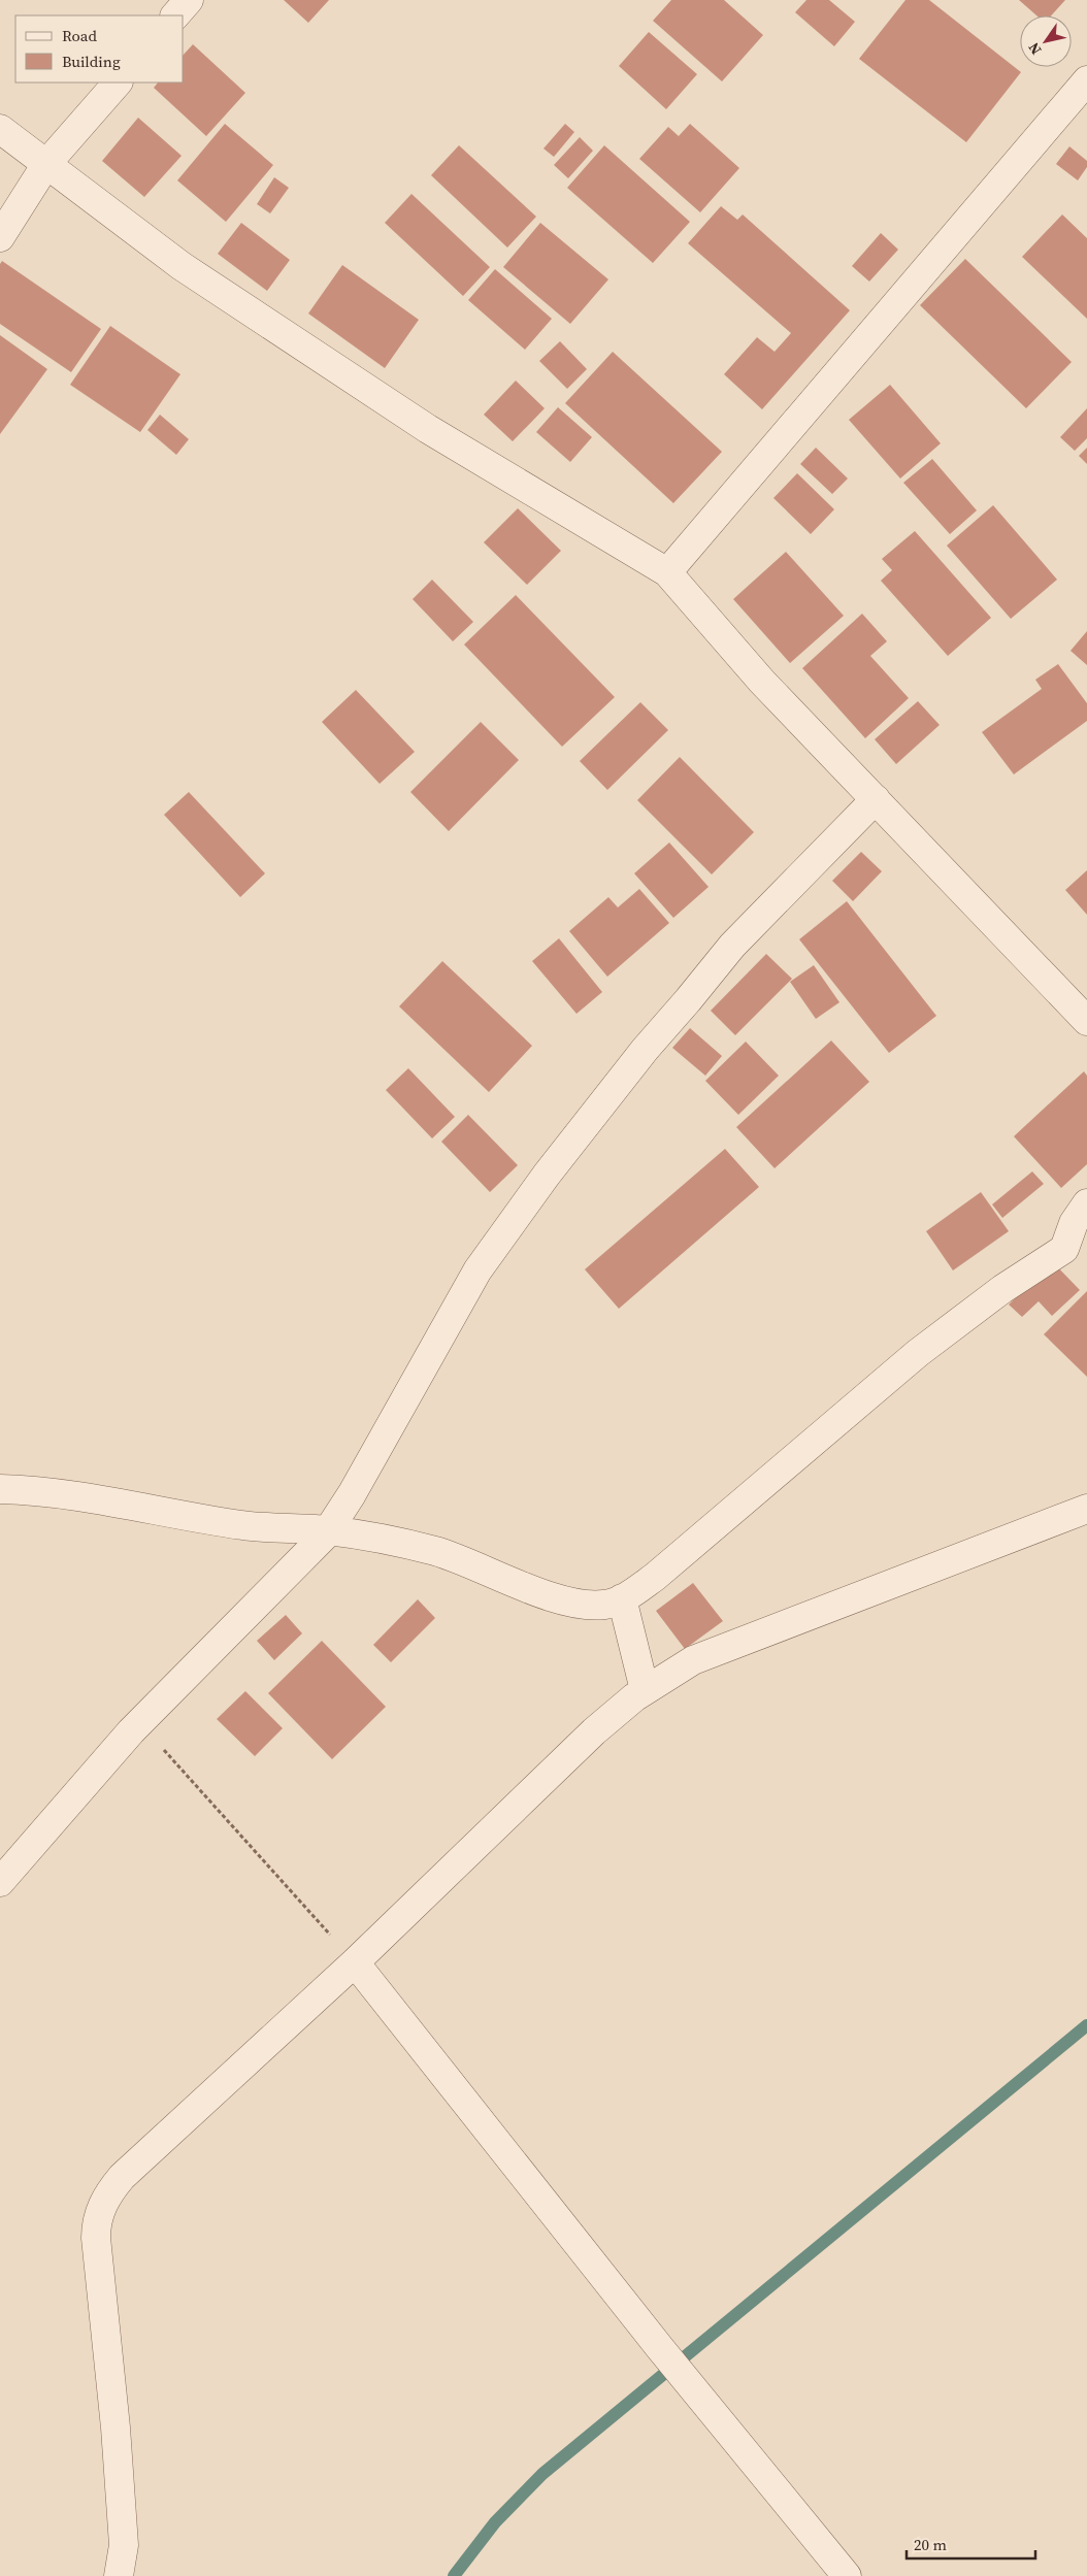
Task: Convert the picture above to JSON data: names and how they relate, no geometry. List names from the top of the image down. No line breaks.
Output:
{"legend":["Road","Building"],"scale_bar":"20 m","north":"bottom left"}
